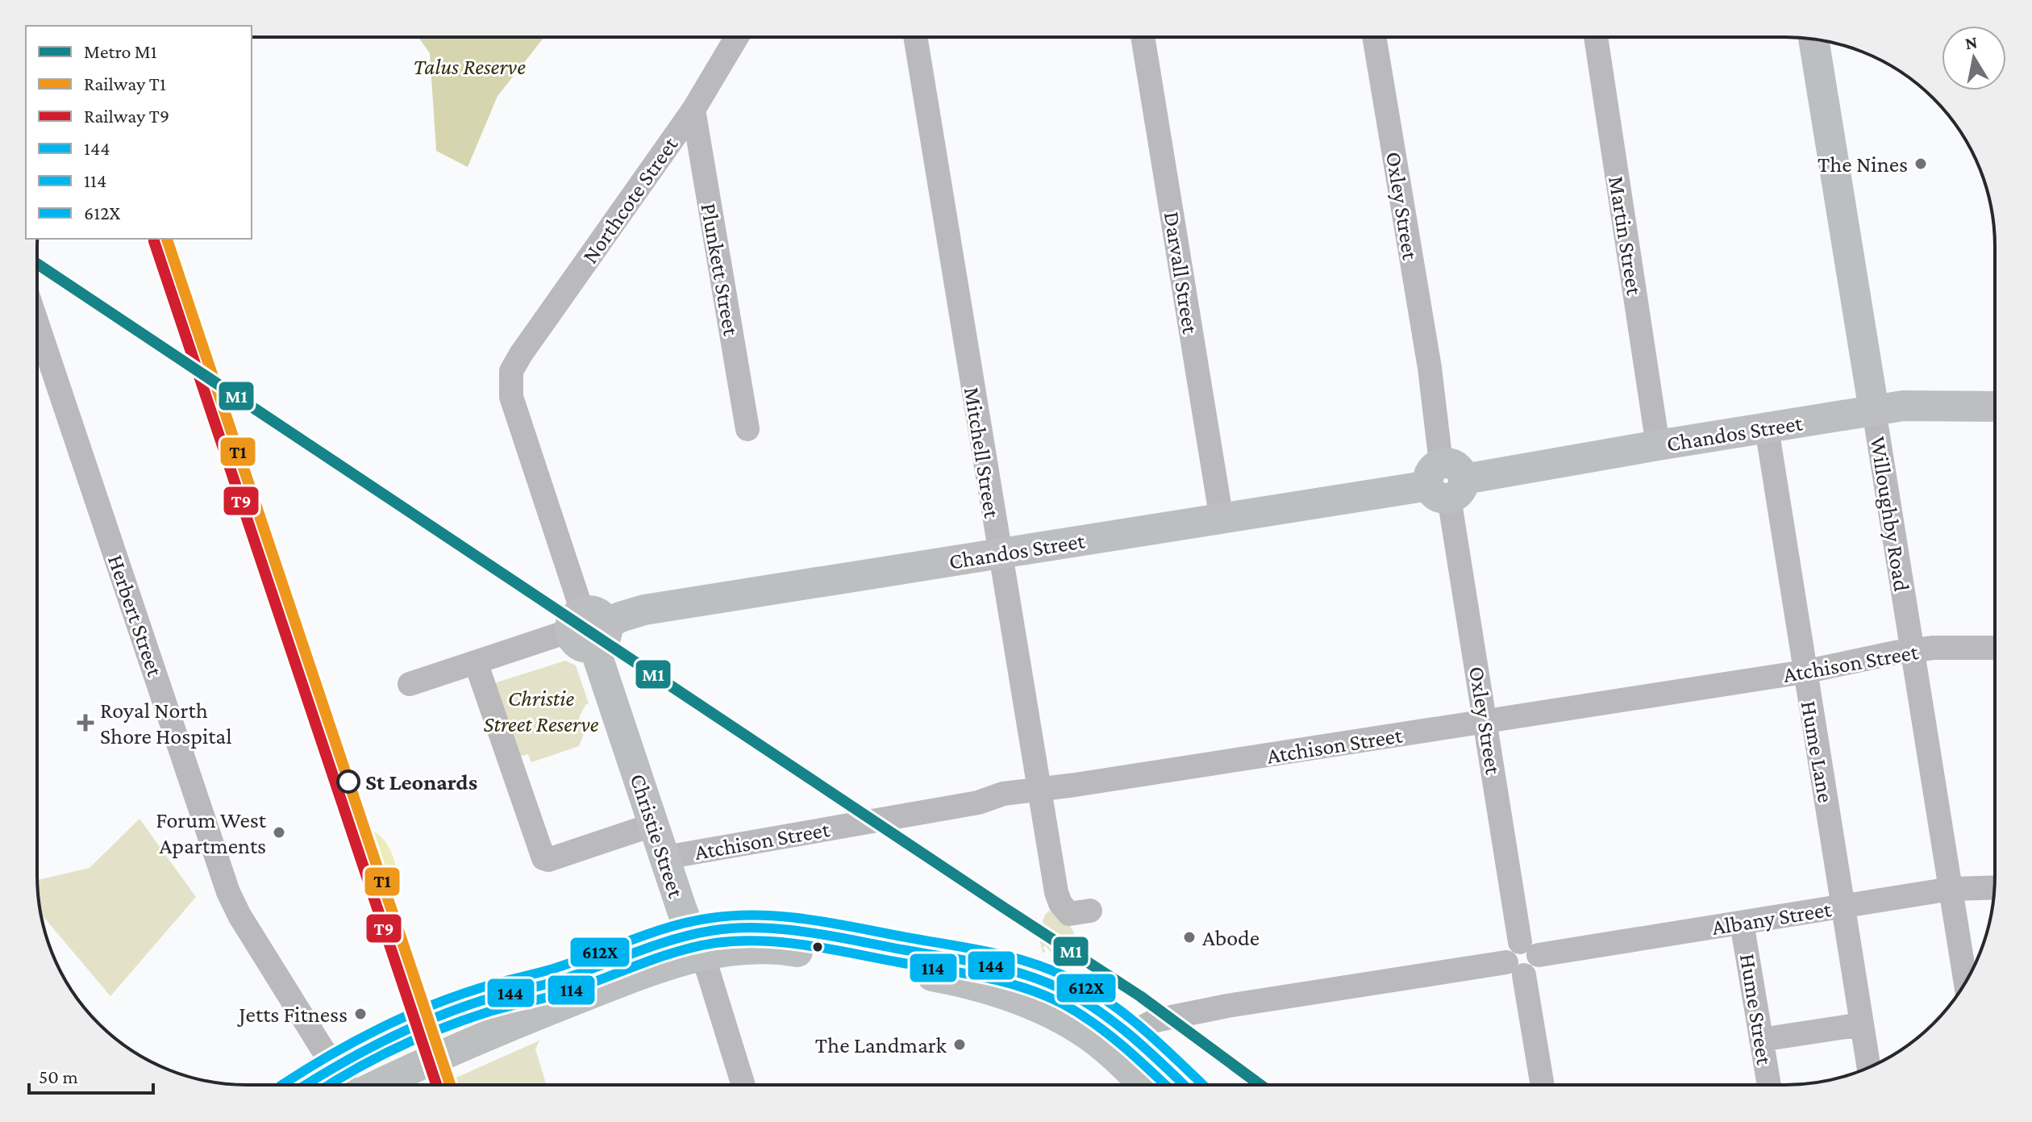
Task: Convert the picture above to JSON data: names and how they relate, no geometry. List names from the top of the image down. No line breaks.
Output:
{"streets":{"main road":["Chandos Street","Willoughby Road","Christie Street"],"street":["Northcote Street","Oxley Street","Martin Street","Plunkett Street","Darvall Street","Mitchell Street","Herbert Street","Atchison Street","Hume Lane","Albany Street","Hume Street"]},"crossings":[["Northcote Street","Plunkett Street"],["Northcote Street","Christie Street"],["Oxley Street","Chandos Street"],["Oxley Street","Atchison Street"],["Oxley Street","Albany Street"],["Martin Street","Chandos Street"],["Darvall Street","Chandos Street"],["Chandos Street","Mitchell Street"],["Chandos Street","Willoughby Road"],["Chandos Street","Hume Lane"],["Chandos Street","Christie Street"],["Mitchell Street","Atchison Street"],["Willoughby Road","Atchison Street"],["Willoughby Road","Albany Street"],["Atchison Street","Hume Lane"],["Atchison Street","Christie Street"],["Hume Lane","Albany Street"],["Albany Street","Hume Street"]],"parks":["Talus Reserve","Christie Street Reserve"],"places":{"other":["The Nines","St Leonards","Forum West Apartments","Abode","Jetts Fitness","The Landmark"],"health":["Royal North Shore Hospital"]},"lines":["rail line T1","rail line T9","metro line M1","transit line 612X","transit line 144","transit line 114"],"legend":["Metro M1","Railway T1","Railway T9","144","114","612X"],"scale_bar":"50 m","north":"top"}
